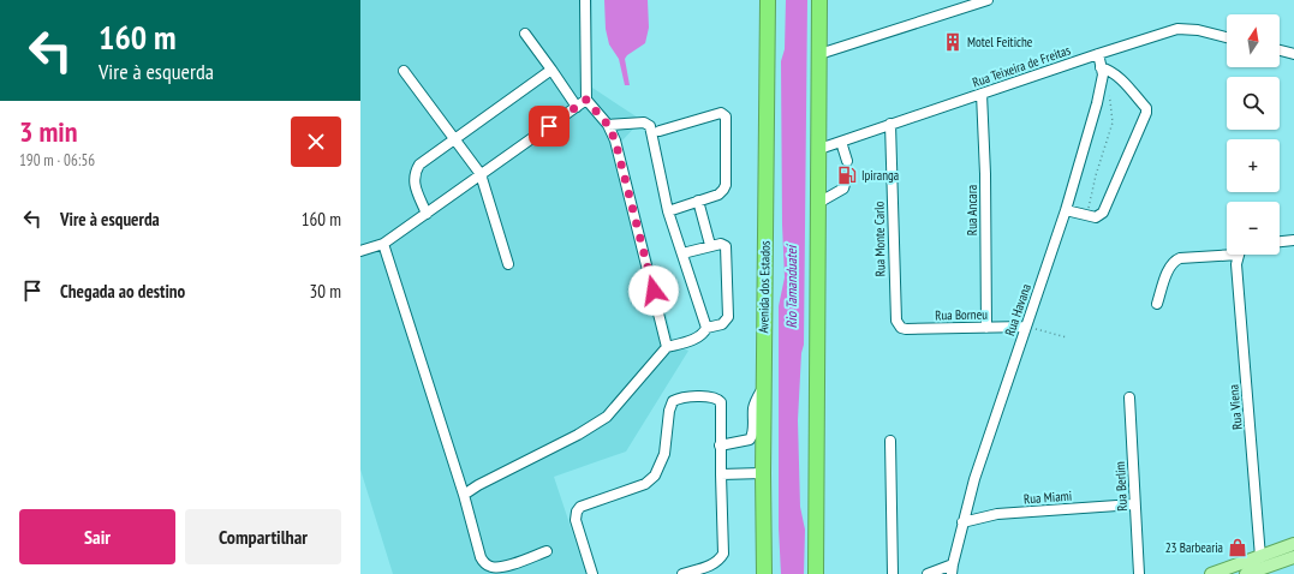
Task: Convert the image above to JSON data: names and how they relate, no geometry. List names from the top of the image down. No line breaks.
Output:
{"streets":{"highway":["Avenida dos Estados"],"street":["Rua Teixeira de Freitas","Rua Ancara","Rua Monte Carlo","Rua Havana","Rua Borneu","Rua Viena","Rua Berlim","Rua Miami"]},"crossings":[["Rua Teixeira de Freitas","Rua Ancara"],["Rua Teixeira de Freitas","Rua Monte Carlo"],["Rua Teixeira de Freitas","Rua Havana"],["Rua Ancara","Rua Borneu"],["Rua Monte Carlo","Rua Borneu"],["Rua Havana","Rua Borneu"],["Rua Havana","Rua Miami"],["Rua Berlim","Rua Miami"]],"water":["Rio Tamanduateí"],"places":{"building":["Motel Feitiche"],"fuel station":["Ipiranga"],"shop":["23 Barbearia"]},"north":"top","page":{"turn":["160 m","Vire à esquerda"],"map_buttons":["+","−"],"heading":["3 min","190 m · 06:56"],"list":[{"name":"Vire à esquerda","value":"160 m"},{"name":"Chegada ao destino","value":"30 m"}],"buttons":["Sair","Compartilhar"]}}
